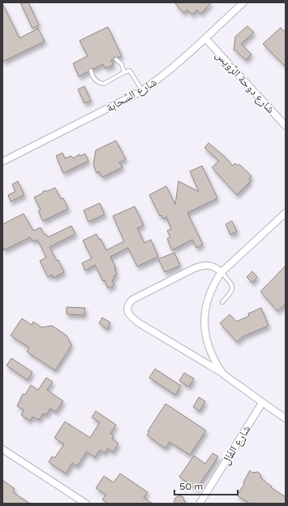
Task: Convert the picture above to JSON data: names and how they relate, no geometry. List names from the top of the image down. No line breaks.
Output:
{"streets":{"street":["شارع دَوحة الرِّوَيس","شارع السَّحابة","شارع الفَال"]},"crossings":[["شارع دَوحة الرِّوَيس","شارع السَّحابة"]],"scale_bar":"50 m"}
